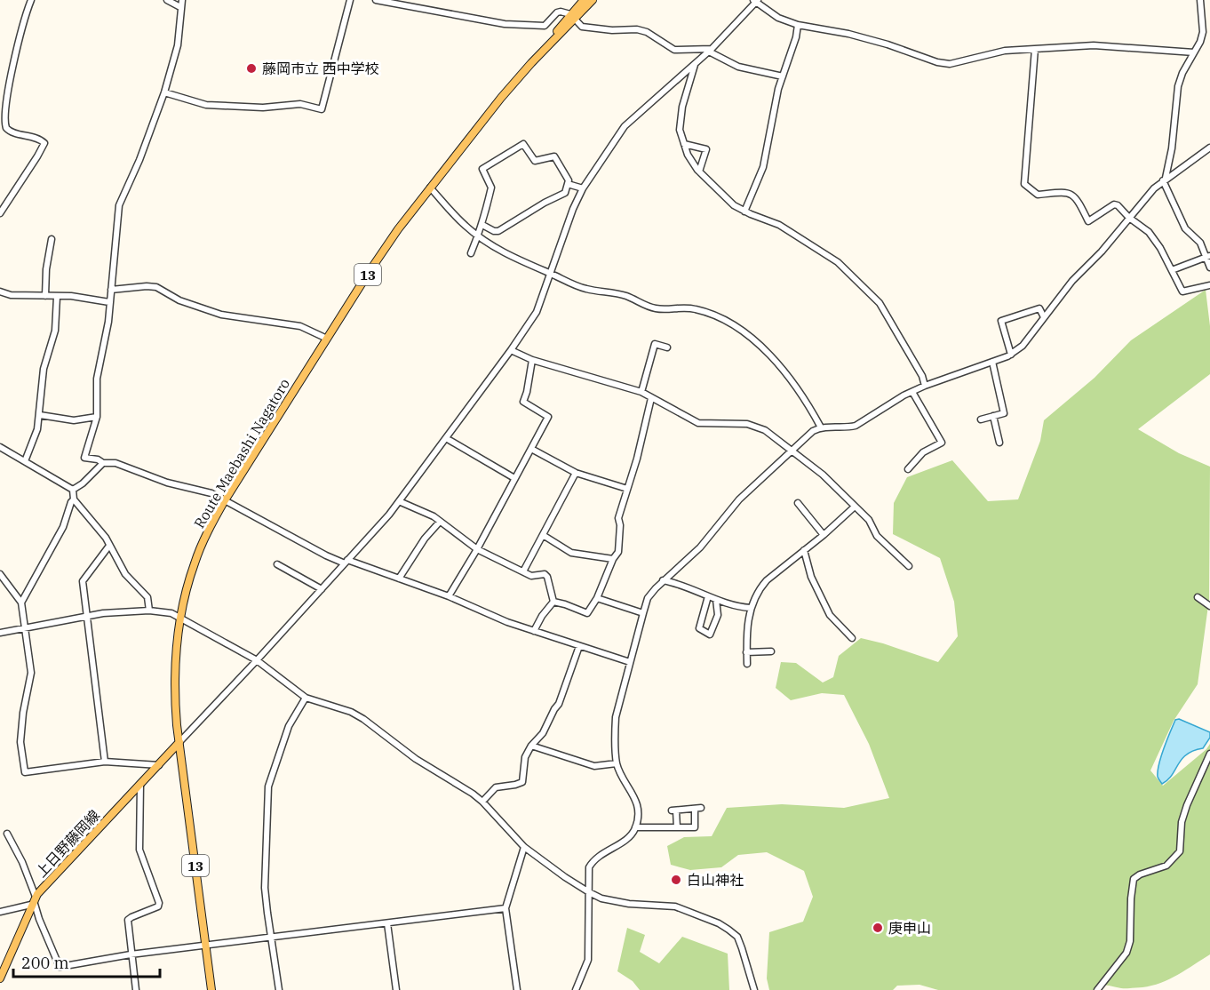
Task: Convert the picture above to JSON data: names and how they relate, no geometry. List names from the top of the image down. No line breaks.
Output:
{"streets":{"main road":["13","Route Maebashi Nagatoro","上日野藤岡線"]},"crossings":[["Route Maebashi Nagatoro","上日野藤岡線"]],"places":["藤岡市立 西中学校","白山神社","庚申山"],"scale_bar":"200 m"}
